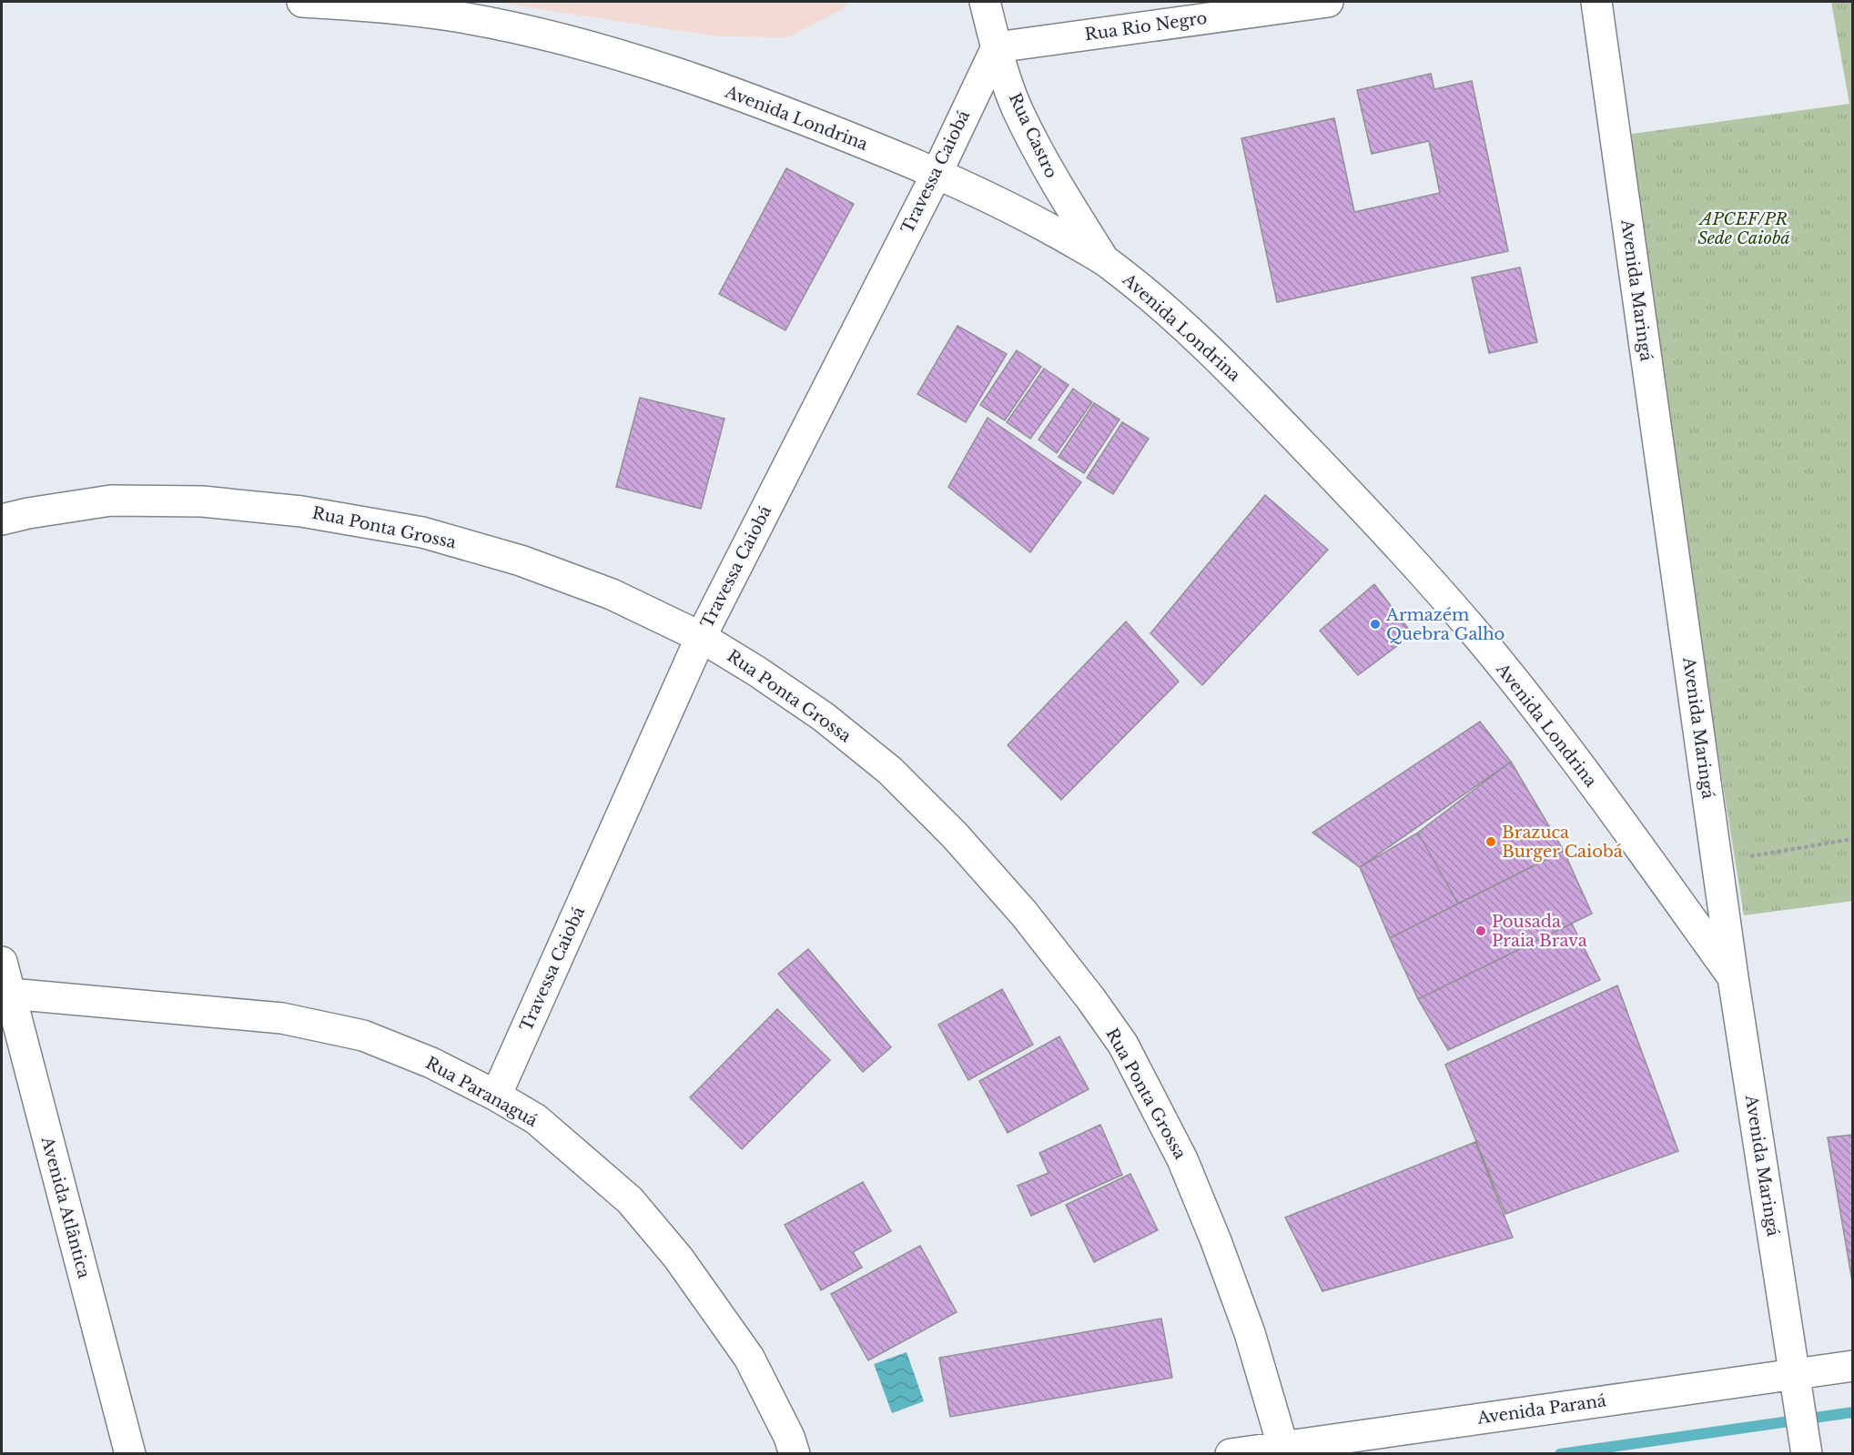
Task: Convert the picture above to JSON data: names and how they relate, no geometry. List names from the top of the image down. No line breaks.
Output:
{"streets":{"street":["Rua Rio Negro","Avenida Londrina","Rua Castro","Travessa Caiobá","Avenida Maringá","Rua Ponta Grossa","Rua Paranaguá","Avenida Atlântica","Avenida Paraná"]},"crossings":[["Rua Rio Negro","Rua Castro"],["Rua Rio Negro","Travessa Caiobá"],["Avenida Londrina","Rua Castro"],["Avenida Londrina","Travessa Caiobá"],["Avenida Londrina","Avenida Maringá"],["Rua Castro","Travessa Caiobá"],["Travessa Caiobá","Rua Ponta Grossa"],["Travessa Caiobá","Rua Paranaguá"],["Avenida Maringá","Avenida Paraná"],["Rua Ponta Grossa","Avenida Paraná"],["Rua Paranaguá","Avenida Atlântica"]],"parks":["APCEF/PR Sede Caiobá"],"places":["Armazém Quebra Galho","Brazuca Burger Caiobá","Pousada Praia Brava"]}
